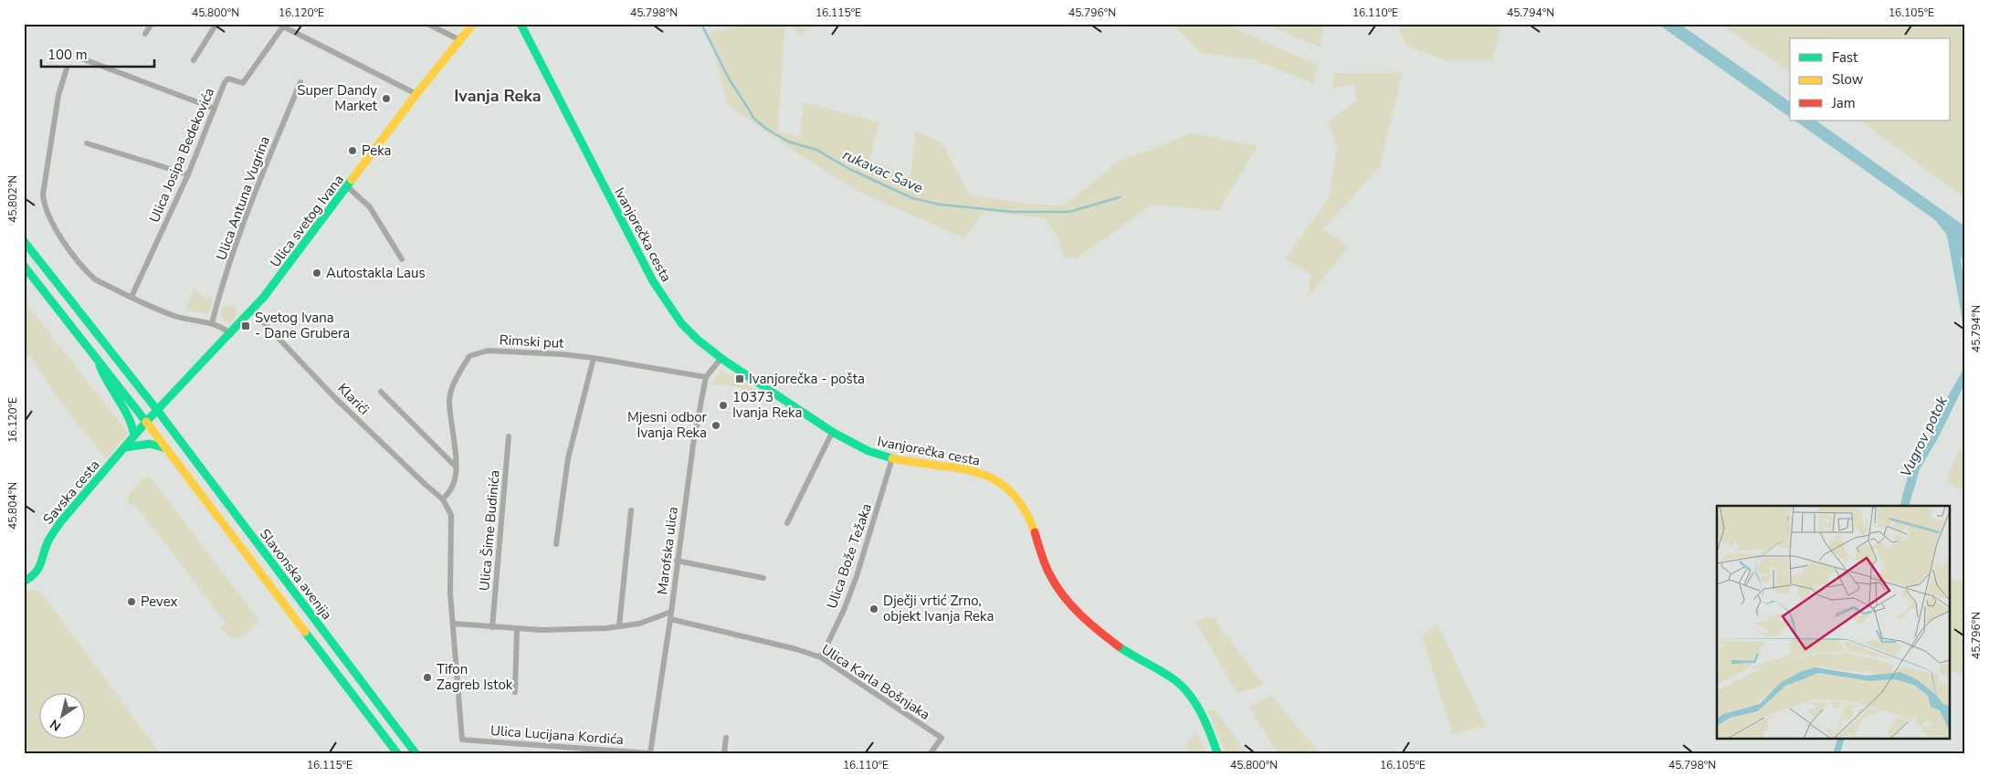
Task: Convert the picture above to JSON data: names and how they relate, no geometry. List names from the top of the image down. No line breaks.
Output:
{"streets":{"main road":["Ulica svetog Ivana","Ivanjorečka cesta","Savska cesta","Slavonska avenija"],"street":["Ulica Josipa Bedekovića","Ulica Antuna Vugrina","Rimski put","Klarići","Ulica Šime Budinića","Marofska ulica","Ulica Bože Težaka","Ulica Karla Bošnjaka","Ulica Lucijana Kordića"]},"crossings":[["Ulica svetog Ivana","Klarići"],["Ulica svetog Ivana","Savska cesta"],["Ulica svetog Ivana","Slavonska avenija"],["Ivanjorečka cesta","Marofska ulica"],["Ivanjorečka cesta","Ulica Bože Težaka"],["Rimski put","Klarići"],["Rimski put","Marofska ulica"],["Savska cesta","Slavonska avenija"],["Marofska ulica","Ulica Karla Bošnjaka"],["Marofska ulica","Ulica Lucijana Kordića"],["Ulica Bože Težaka","Ulica Karla Bošnjaka"]],"districts":["Ivanja Reka"],"water":["rukavac Save","Vugrov potok"],"places":{"other":["Super Dandy Market","Peka","Autostakla Laus","10373 Ivanja Reka","Mjesni odbor Ivanja Reka","Pevex","Dječji vrtić Zrno, objekt Ivanja Reka","Tifon Zagreb Istok"],"transit":["Svetog Ivana - Dane Grubera","Ivanjorečka - pošta"]},"legend":["Fast","Slow","Jam"],"scale_bar":"100 m","north":"bottom left","coordinates":["45.800°N","16.120°E","45.798°N","16.115°E","45.796°N","16.110°E","45.794°N","16.105°E","45.802°N","45.804°N"]}
